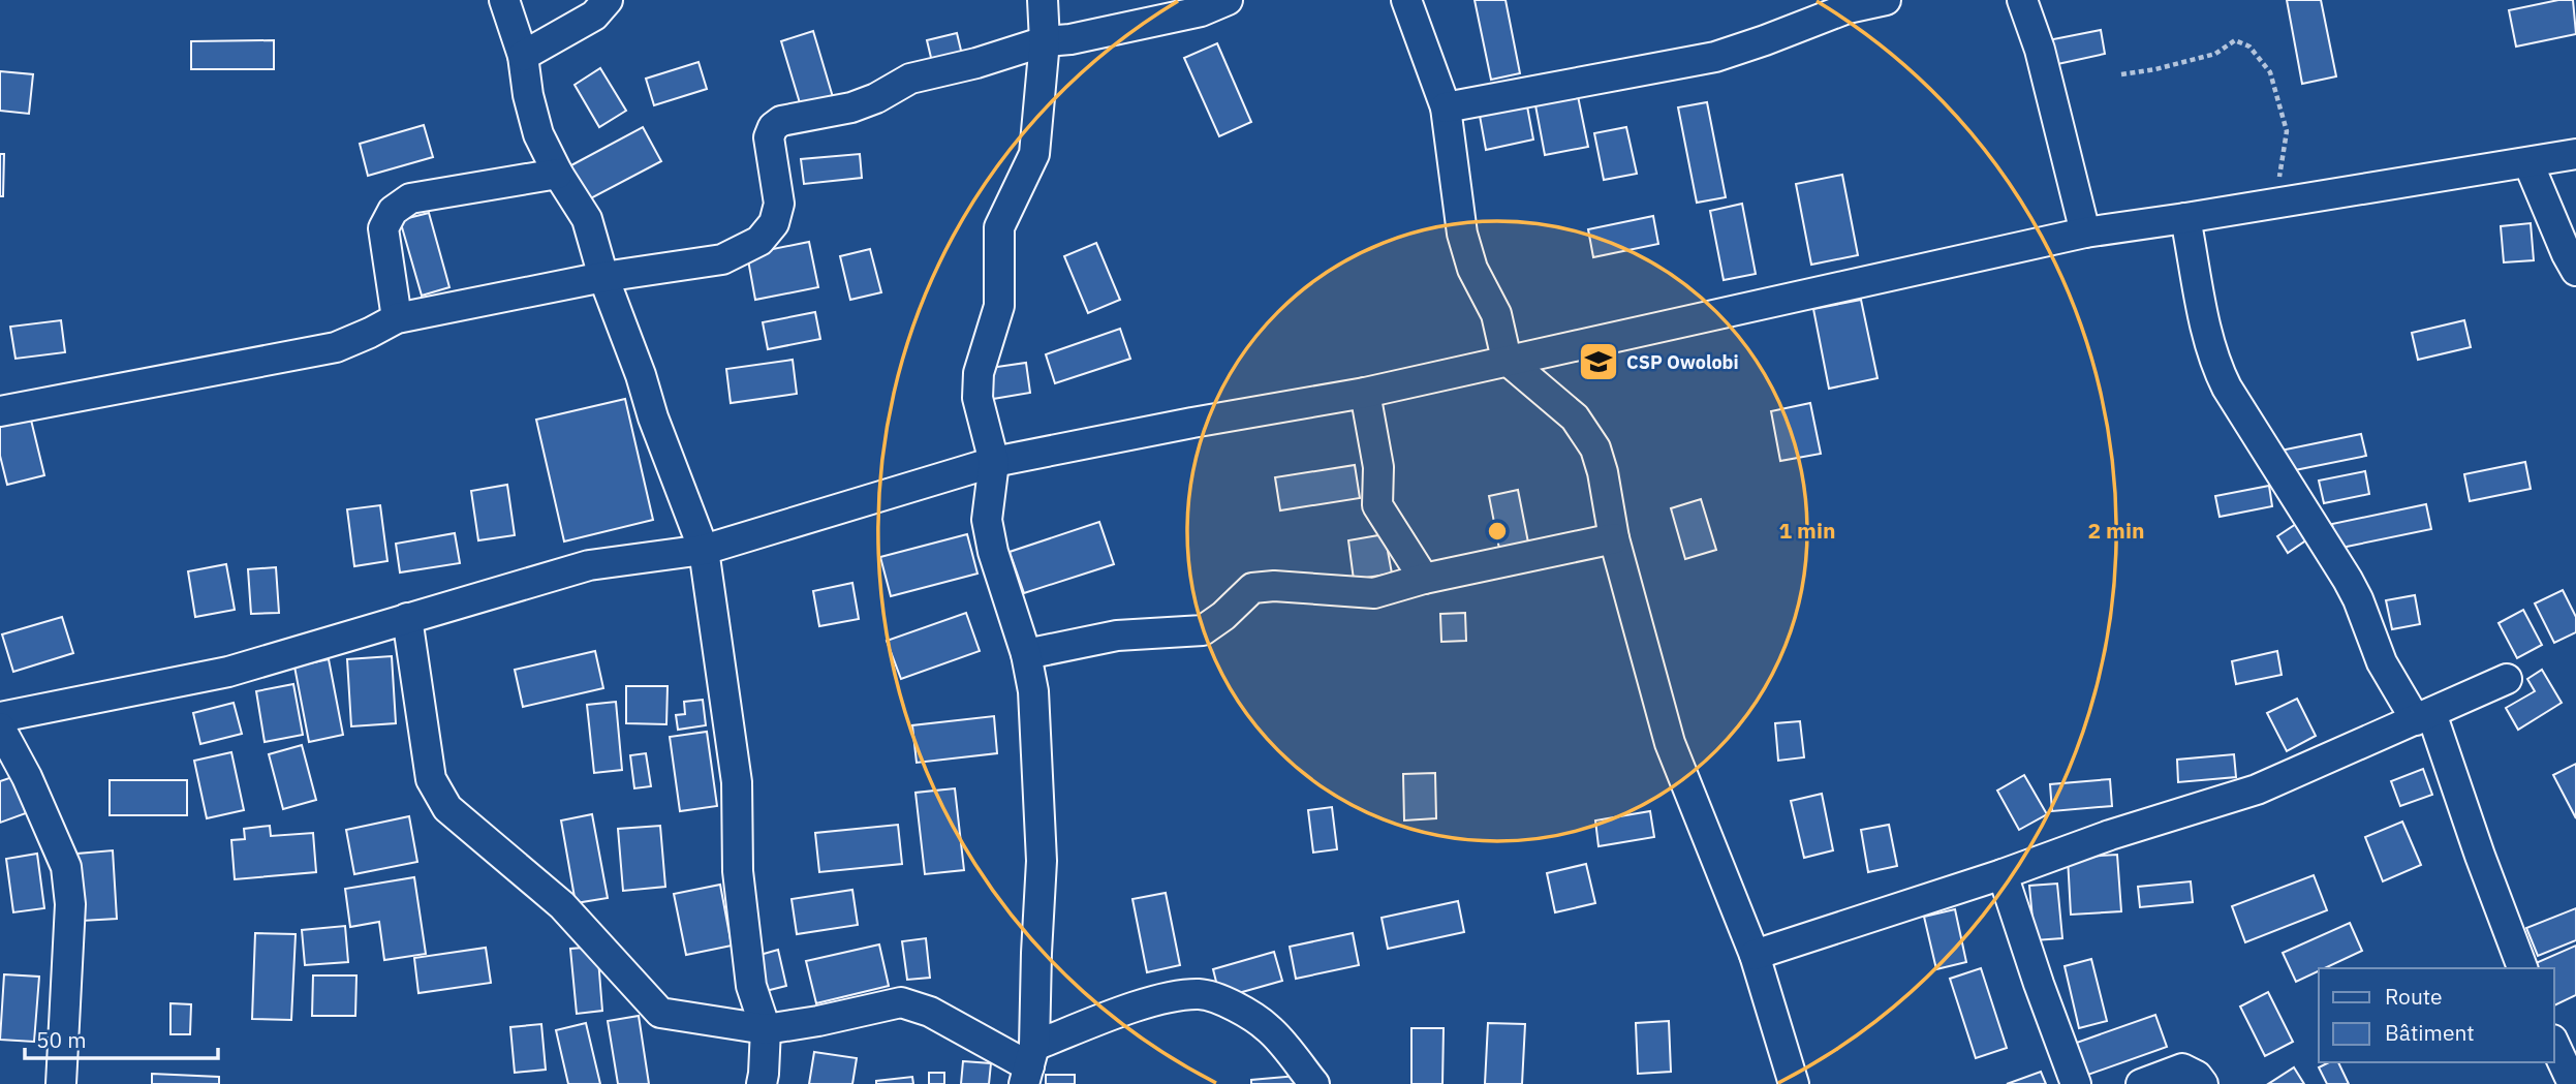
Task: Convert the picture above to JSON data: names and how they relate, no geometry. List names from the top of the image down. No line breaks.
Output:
{"places":{"school or university":["CSP Owolobi"]},"legend":["Route","Bâtiment"],"scale_bar":"50 m","rings":["1 min","2 min"]}
